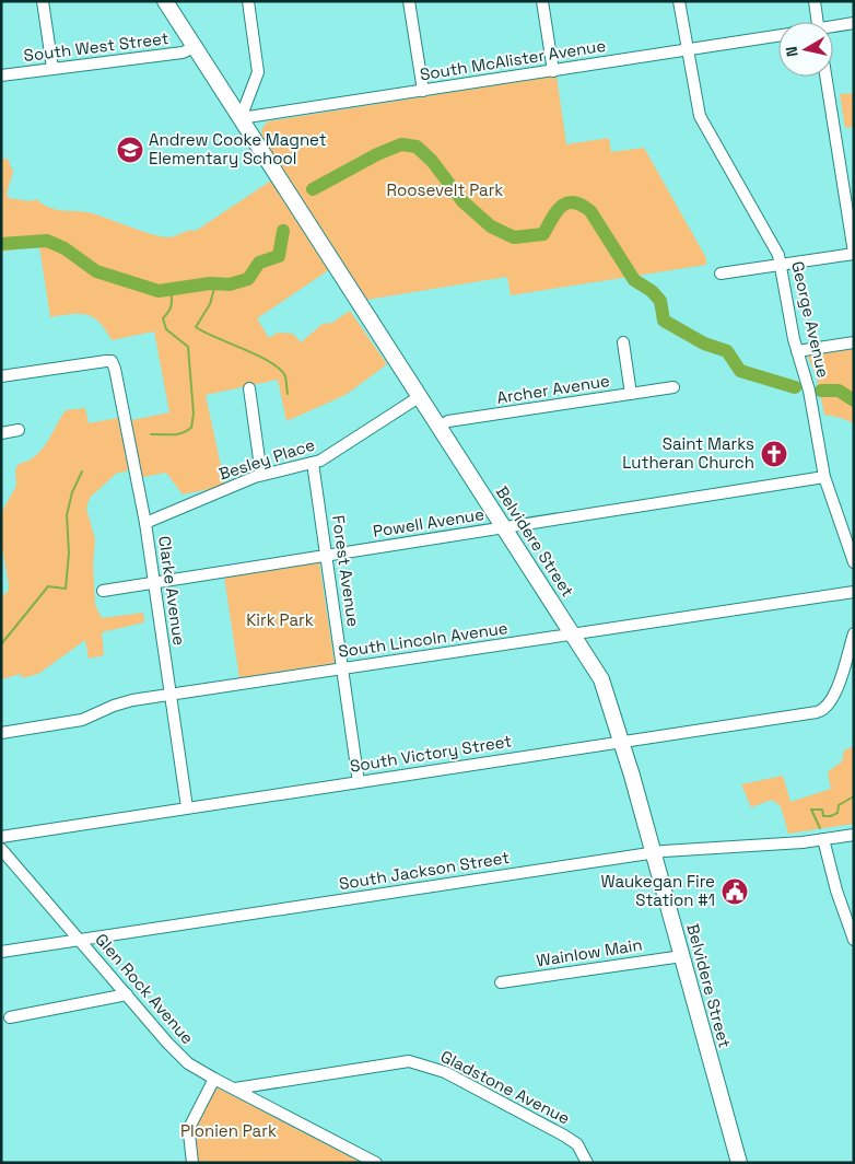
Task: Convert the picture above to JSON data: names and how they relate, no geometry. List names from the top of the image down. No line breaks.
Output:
{"streets":{"main road":["Belvidere Street"],"street":["South West Street","South McAlister Avenue","George Avenue","Archer Avenue","Besley Place","Powell Avenue","Forest Avenue","Clarke Avenue","South Lincoln Avenue","South Victory Street","South Jackson Street","Wainlow Main","Glen Rock Avenue","Gladstone Avenue"]},"crossings":[["South West Street","Belvidere Street"],["South McAlister Avenue","George Avenue"],["South McAlister Avenue","Belvidere Street"],["George Avenue","Powell Avenue"],["Archer Avenue","Belvidere Street"],["Besley Place","Belvidere Street"],["Besley Place","Forest Avenue"],["Besley Place","Clarke Avenue"],["Powell Avenue","Belvidere Street"],["Powell Avenue","Forest Avenue"],["Powell Avenue","Clarke Avenue"],["Belvidere Street","South Lincoln Avenue"],["Belvidere Street","South Victory Street"],["Belvidere Street","South Jackson Street"],["Belvidere Street","Wainlow Main"],["Forest Avenue","South Lincoln Avenue"],["Forest Avenue","South Victory Street"],["Clarke Avenue","South Lincoln Avenue"],["Clarke Avenue","South Victory Street"],["South Jackson Street","Glen Rock Avenue"],["Glen Rock Avenue","Gladstone Avenue"]],"parks":["Roosevelt Park","Kirk Park","Plonien Park"],"places":{"school or university":["Andrew Cooke Magnet Elementary School"],"church":["Saint Marks Lutheran Church"],"public building":["Waukegan Fire Station #1"]},"north":"left"}
